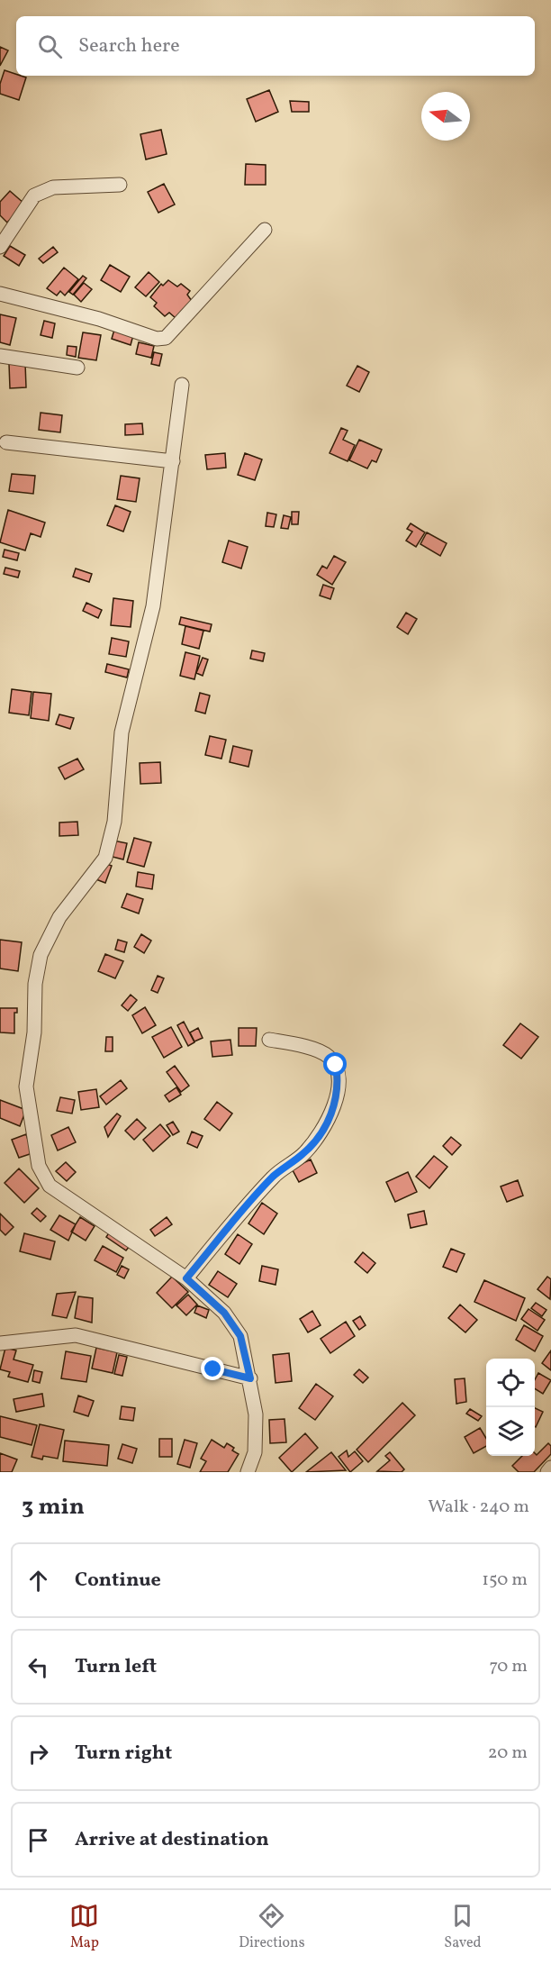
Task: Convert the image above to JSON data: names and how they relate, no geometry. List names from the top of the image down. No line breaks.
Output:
{"north":"left","page":{"search":"Search here","heading":["3 min","Walk · 240 m"],"list":[["Continue","150 m"],["Turn left","70 m"],["Turn right","20 m"],"Arrive at destination"],"nav":["Map","Directions","Saved"]}}
